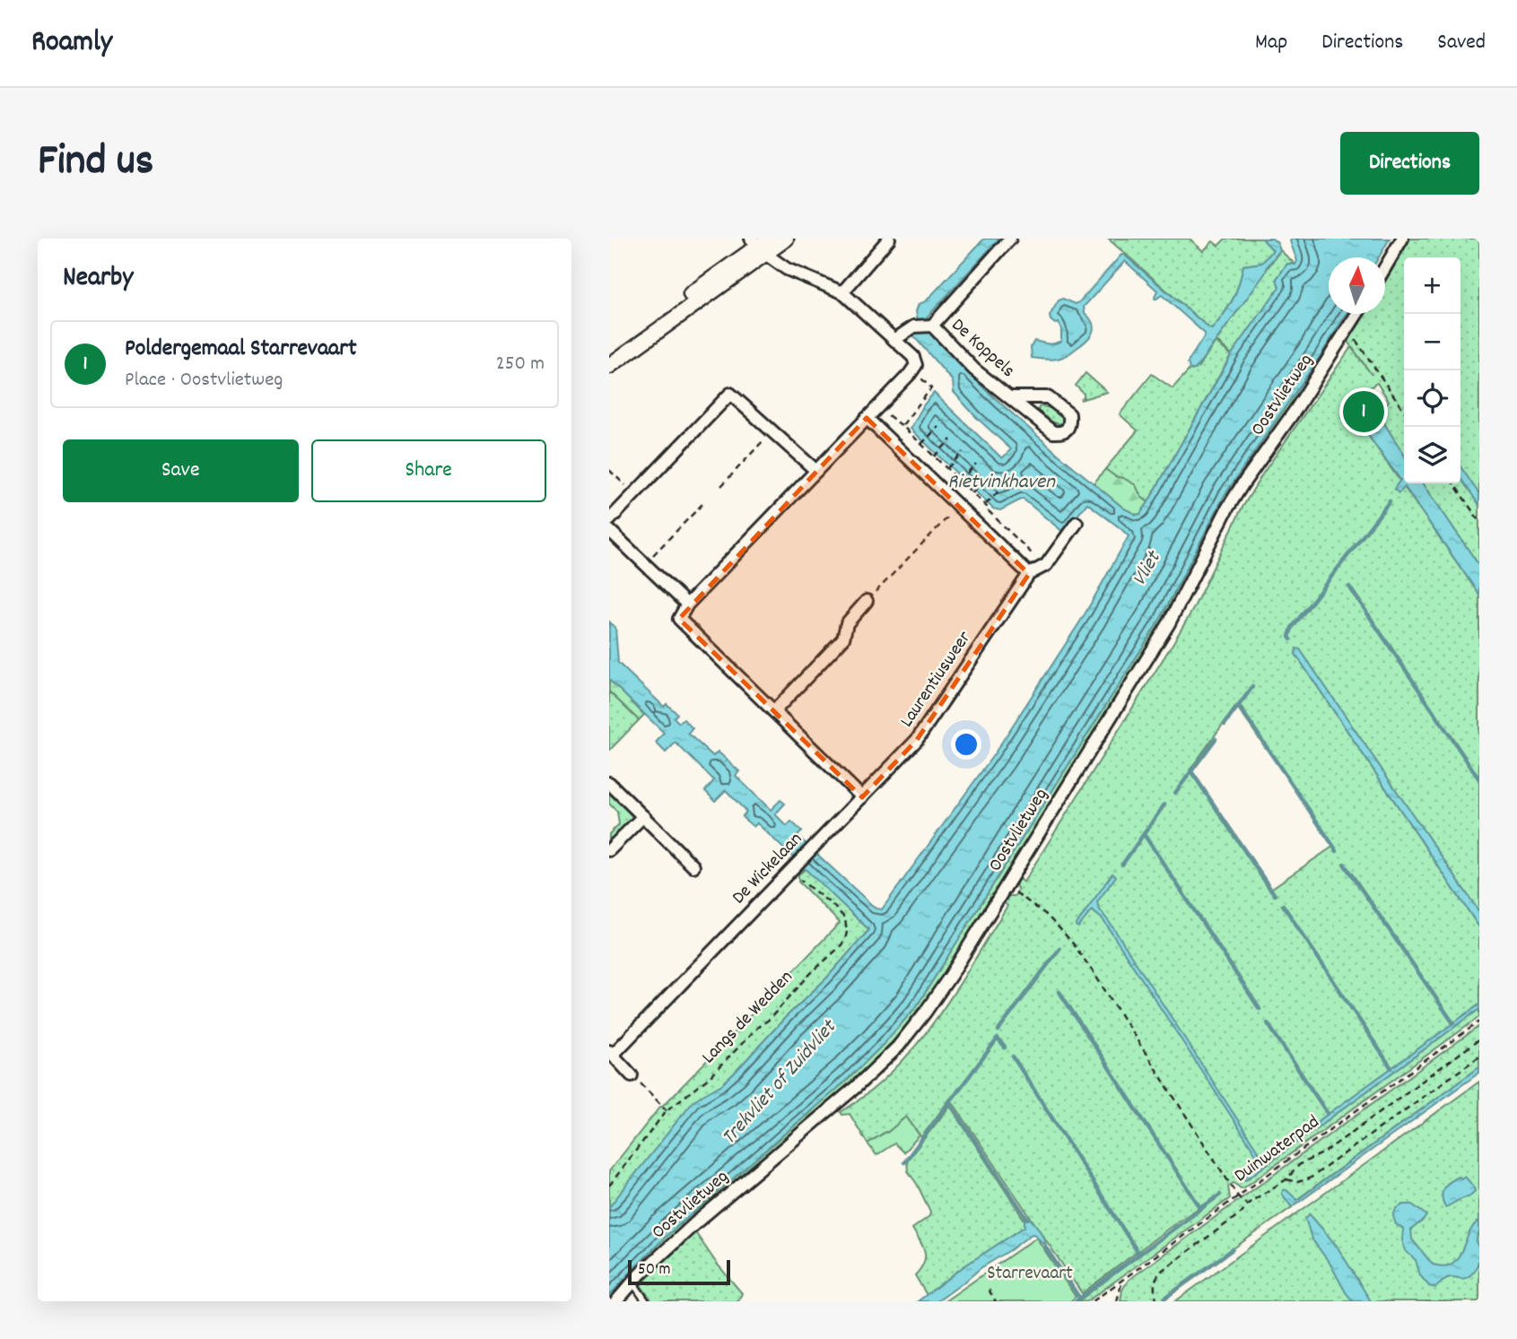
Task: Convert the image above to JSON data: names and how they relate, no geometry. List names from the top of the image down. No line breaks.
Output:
{"streets":{"street":["De Koppels","Oostvlietweg","Laurentiusweer","De Wickelaan"],"path":["Langs de Wedden","Duinwaterpad"]},"crossings":[["Laurentiusweer","De Wickelaan"],["De Wickelaan","Langs de Wedden"]],"water":["Rietvinkhaven","Vliet","Trekvliet of Zuidvliet"],"parks":["Starrevaart"],"scale_bar":"50 m","north":"top","page":{"header":"Roamly","nav":["Map","Directions","Saved"],"title":"Find us","buttons":["Directions",["Save","Share"]],"heading":"Nearby","map_buttons":["+","−"],"list":[{"mark":"1","name":"Poldergemaal Starrevaart","note":"Place · Oostvlietweg","value":"250 m"}],"pins":"1","scale":"50 m"}}
